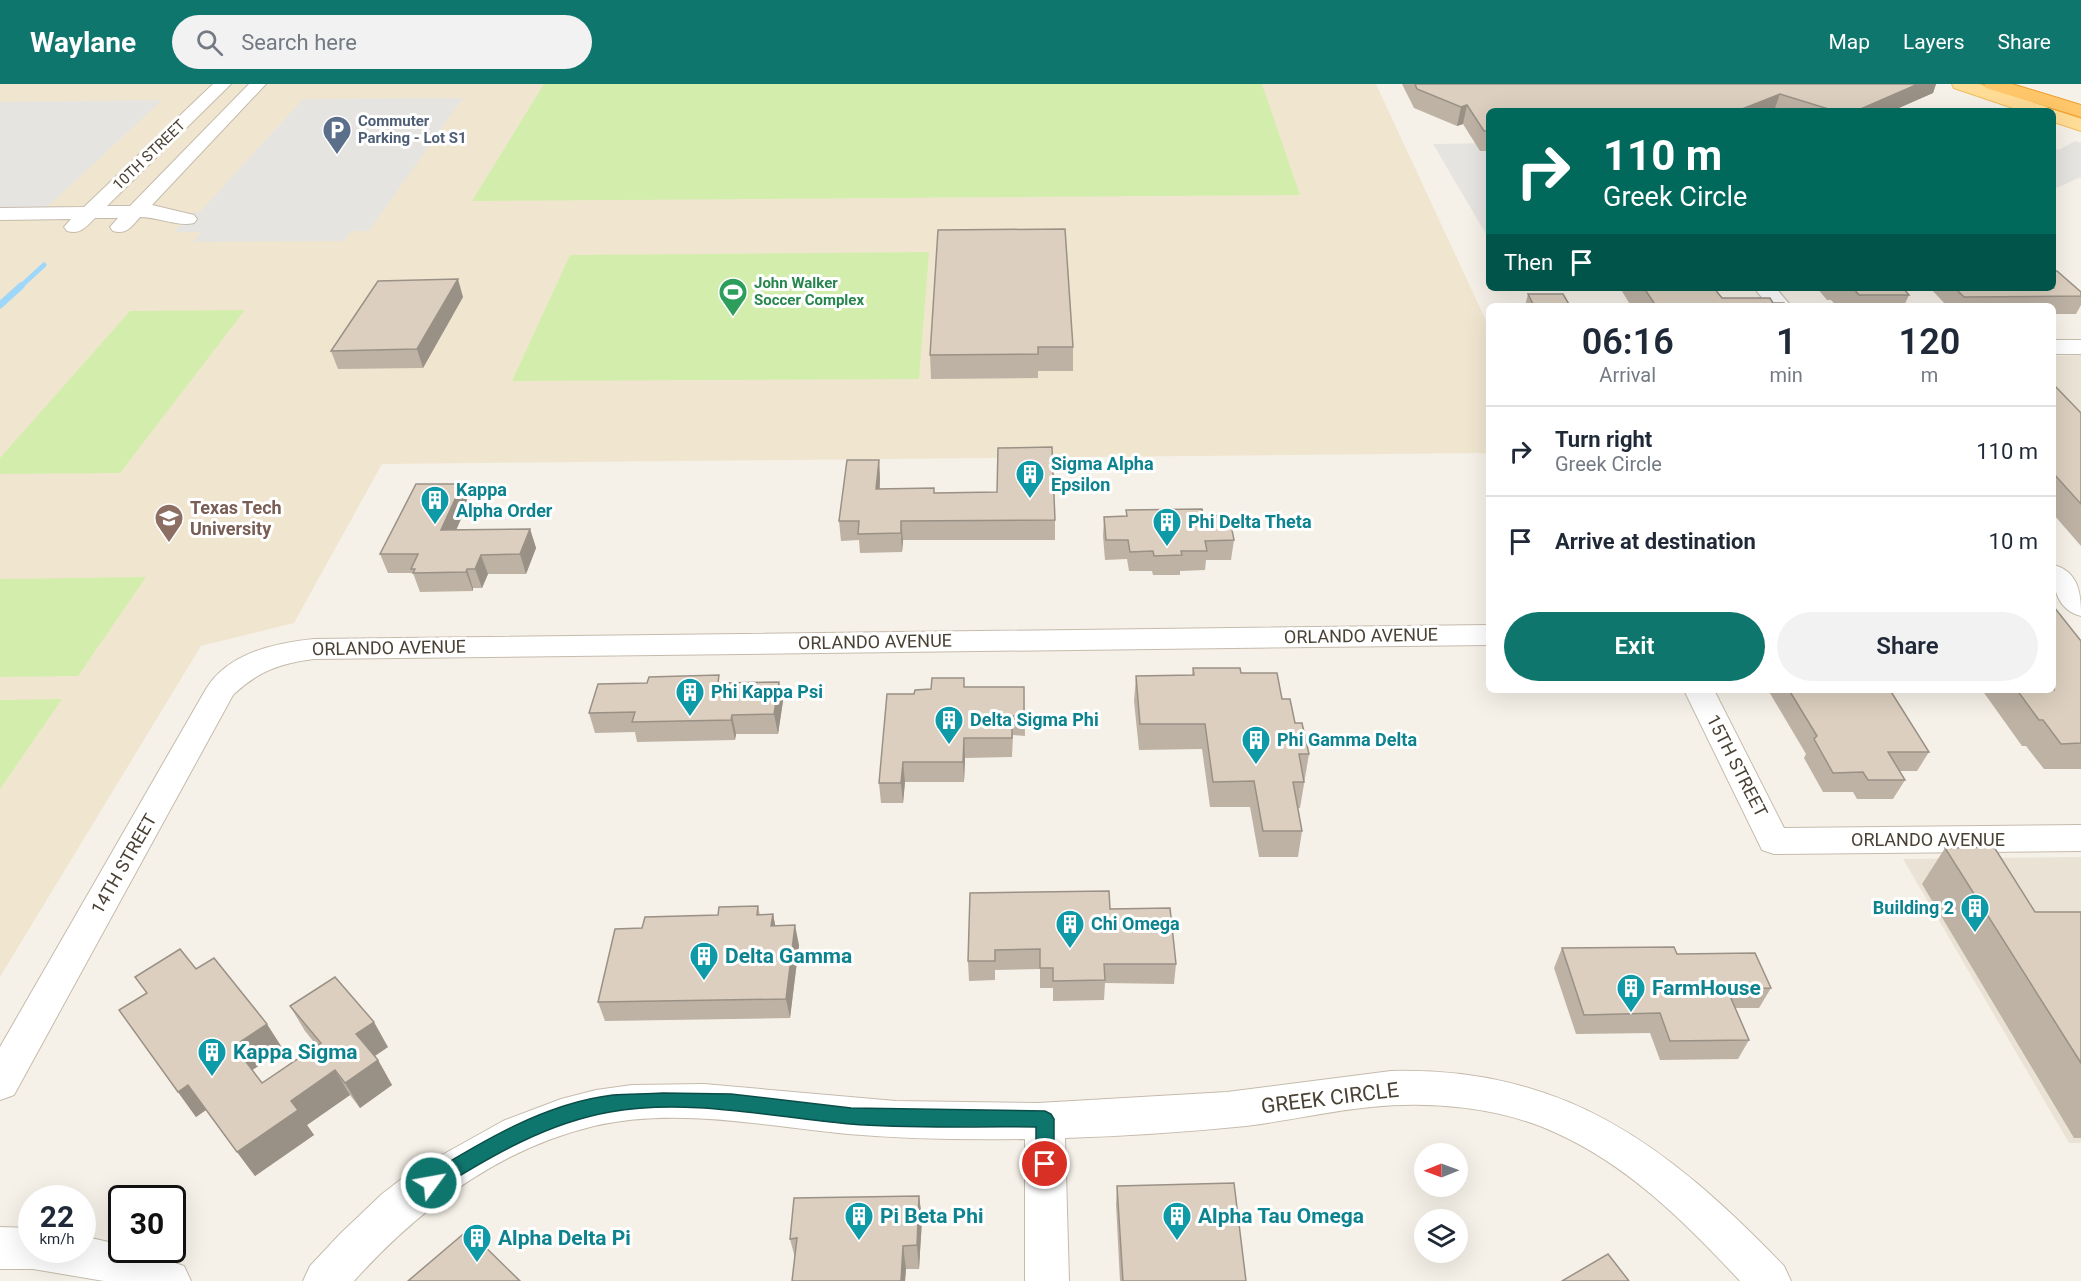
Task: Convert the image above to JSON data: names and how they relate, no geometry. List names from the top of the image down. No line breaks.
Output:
{"streets":{"street":["10TH STREET","ORLANDO AVENUE","15TH STREET","14TH STREET","GREEK CIRCLE"]},"crossings":[["ORLANDO AVENUE","15TH STREET"],["ORLANDO AVENUE","14TH STREET"]],"places":{"parking":["Commuter Parking - Lot S1"],"sports":["John Walker Soccer Complex"],"building":["Sigma Alpha Epsilon","Kappa Alpha Order","Phi Delta Theta","Phi Kappa Psi","Delta Sigma Phi","Phi Gamma Delta","Building 2","Chi Omega","Delta Gamma","FarmHouse","Kappa Sigma","Pi Beta Phi","Alpha Tau Omega","Alpha Delta Pi"],"school or university":["Texas Tech University"]},"north":"left","page":{"header":"Waylane","search":"Search here","nav":["Map","Layers","Share"],"turn":["110 m","Greek Circle"],"then":"Then","eta":["06:16","Arrival","1","min","120","m"],"list":[{"name":"Turn right","note":"Greek Circle","value":"110 m"},{"name":"Arrive at destination","value":"10 m"}],"buttons":["Exit","Share"],"speed":"22 km/h","limit":"30"}}
